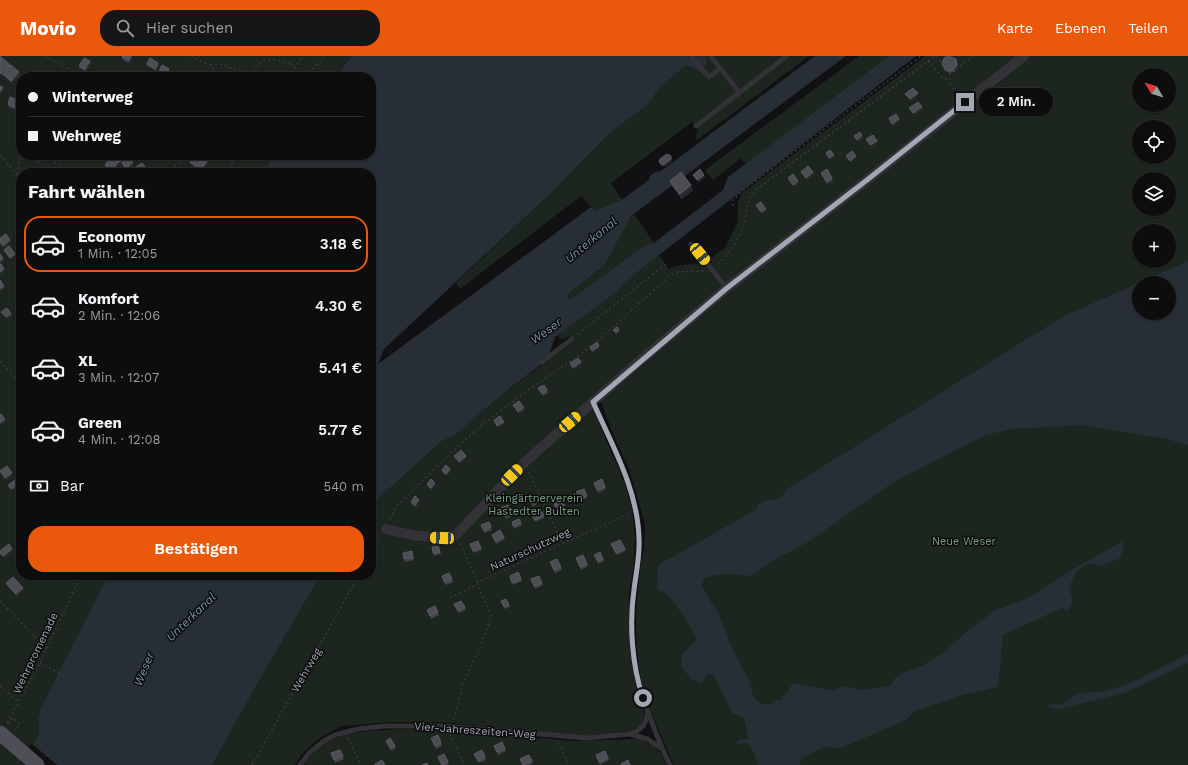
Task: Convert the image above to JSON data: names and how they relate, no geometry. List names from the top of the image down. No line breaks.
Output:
{"streets":{"lane":["Vier-Jahreszeiten-Weg"],"path":["Naturschutzweg","Wehrpromenade","Wehrweg"]},"water":["Unterkanal","Weser"],"parks":["Kleingärtnerverein Hastedter Bulten","Neue Weser"],"north":"top left","page":{"header":"Movio","search":"Hier suchen","nav":["Karte","Ebenen","Teilen"],"map_buttons":["+","−"],"banner":["Winterweg","Wehrweg"],"bubble":"2 Min.","heading":"Fahrt wählen","list":[{"name":"Economy","note":"1 Min. · 12:05","value":"3.18 €"},{"name":"Komfort","note":"2 Min. · 12:06","value":"4.30 €"},{"name":"XL","note":"3 Min. · 12:07","value":"5.41 €"},{"name":"Green","note":"4 Min. · 12:08","value":"5.77 €"}],"pay":["Bar","540 m"],"buttons":"Bestätigen"}}
